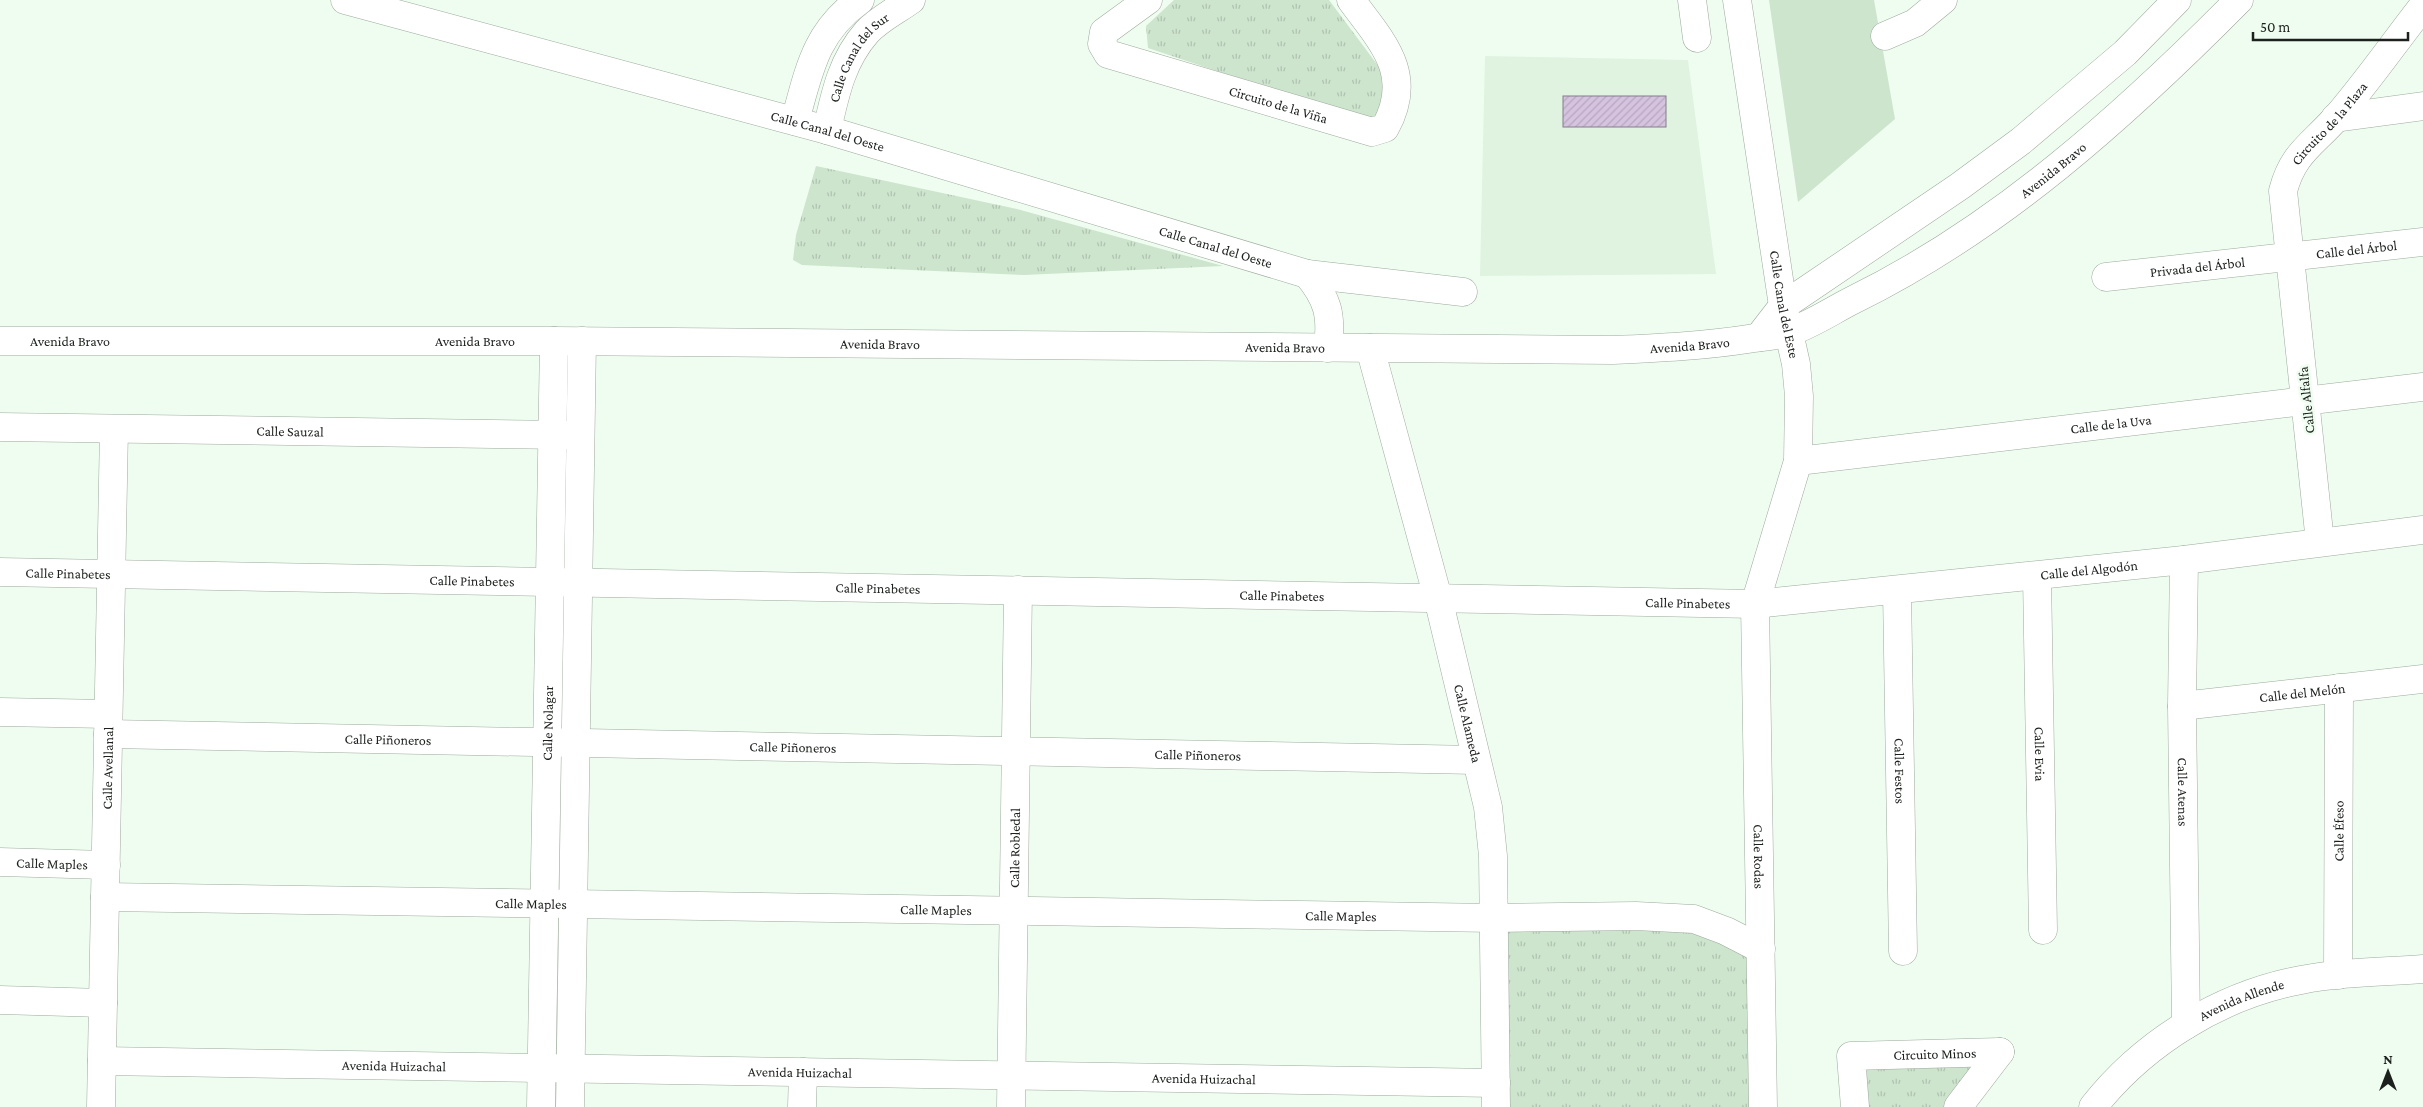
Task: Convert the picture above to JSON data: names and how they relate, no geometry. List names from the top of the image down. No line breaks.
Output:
{"streets":{"street":["Calle Canal del Sur","Circuito de la Viña","Circuito de la Plaza","Calle Canal del Oeste","Avenida Bravo","Calle del Árbol","Privada del Árbol","Calle Canal del Este","Calle Alfalfa","Calle de la Uva","Calle Sauzal","Calle del Algodón","Calle Pinabetes","Calle del Melón","Calle Alameda","Calle Nolagar","Calle Piñoneros","Calle Evia","Calle Avellanal","Calle Festos","Calle Atenas","Calle Éfeso","Calle Robledal","Calle Rodas","Calle Maples","Avenida Allende","Circuito Minos","Avenida Huizachal"]},"crossings":[["Calle Canal del Sur","Calle Canal del Oeste"],["Circuito de la Plaza","Calle del Árbol"],["Circuito de la Plaza","Privada del Árbol"],["Circuito de la Plaza","Calle Alfalfa"],["Avenida Bravo","Calle Canal del Este"],["Avenida Bravo","Calle Alameda"],["Avenida Bravo","Calle Nolagar"],["Calle del Árbol","Privada del Árbol"],["Calle del Árbol","Calle Alfalfa"],["Privada del Árbol","Calle Alfalfa"],["Calle Canal del Este","Calle de la Uva"],["Calle Canal del Este","Calle del Algodón"],["Calle Canal del Este","Calle Pinabetes"],["Calle Canal del Este","Calle Rodas"],["Calle Alfalfa","Calle de la Uva"],["Calle Alfalfa","Calle del Algodón"],["Calle Sauzal","Calle Nolagar"],["Calle Sauzal","Calle Avellanal"],["Calle del Algodón","Calle Pinabetes"],["Calle del Algodón","Calle Evia"],["Calle del Algodón","Calle Festos"],["Calle del Algodón","Calle Atenas"],["Calle del Algodón","Calle Rodas"],["Calle Pinabetes","Calle Alameda"],["Calle Pinabetes","Calle Nolagar"],["Calle Pinabetes","Calle Avellanal"],["Calle Pinabetes","Calle Robledal"],["Calle Pinabetes","Calle Rodas"],["Calle del Melón","Calle Atenas"],["Calle del Melón","Calle Éfeso"],["Calle Alameda","Calle Piñoneros"],["Calle Alameda","Calle Maples"],["Calle Alameda","Avenida Huizachal"],["Calle Nolagar","Calle Piñoneros"],["Calle Nolagar","Calle Maples"],["Calle Nolagar","Avenida Huizachal"],["Calle Piñoneros","Calle Avellanal"],["Calle Piñoneros","Calle Robledal"],["Calle Avellanal","Calle Maples"],["Calle Avellanal","Avenida Huizachal"],["Calle Atenas","Avenida Allende"],["Calle Éfeso","Avenida Allende"],["Calle Robledal","Calle Maples"],["Calle Robledal","Avenida Huizachal"],["Calle Rodas","Calle Maples"]],"scale_bar":"50 m","north":"top"}
